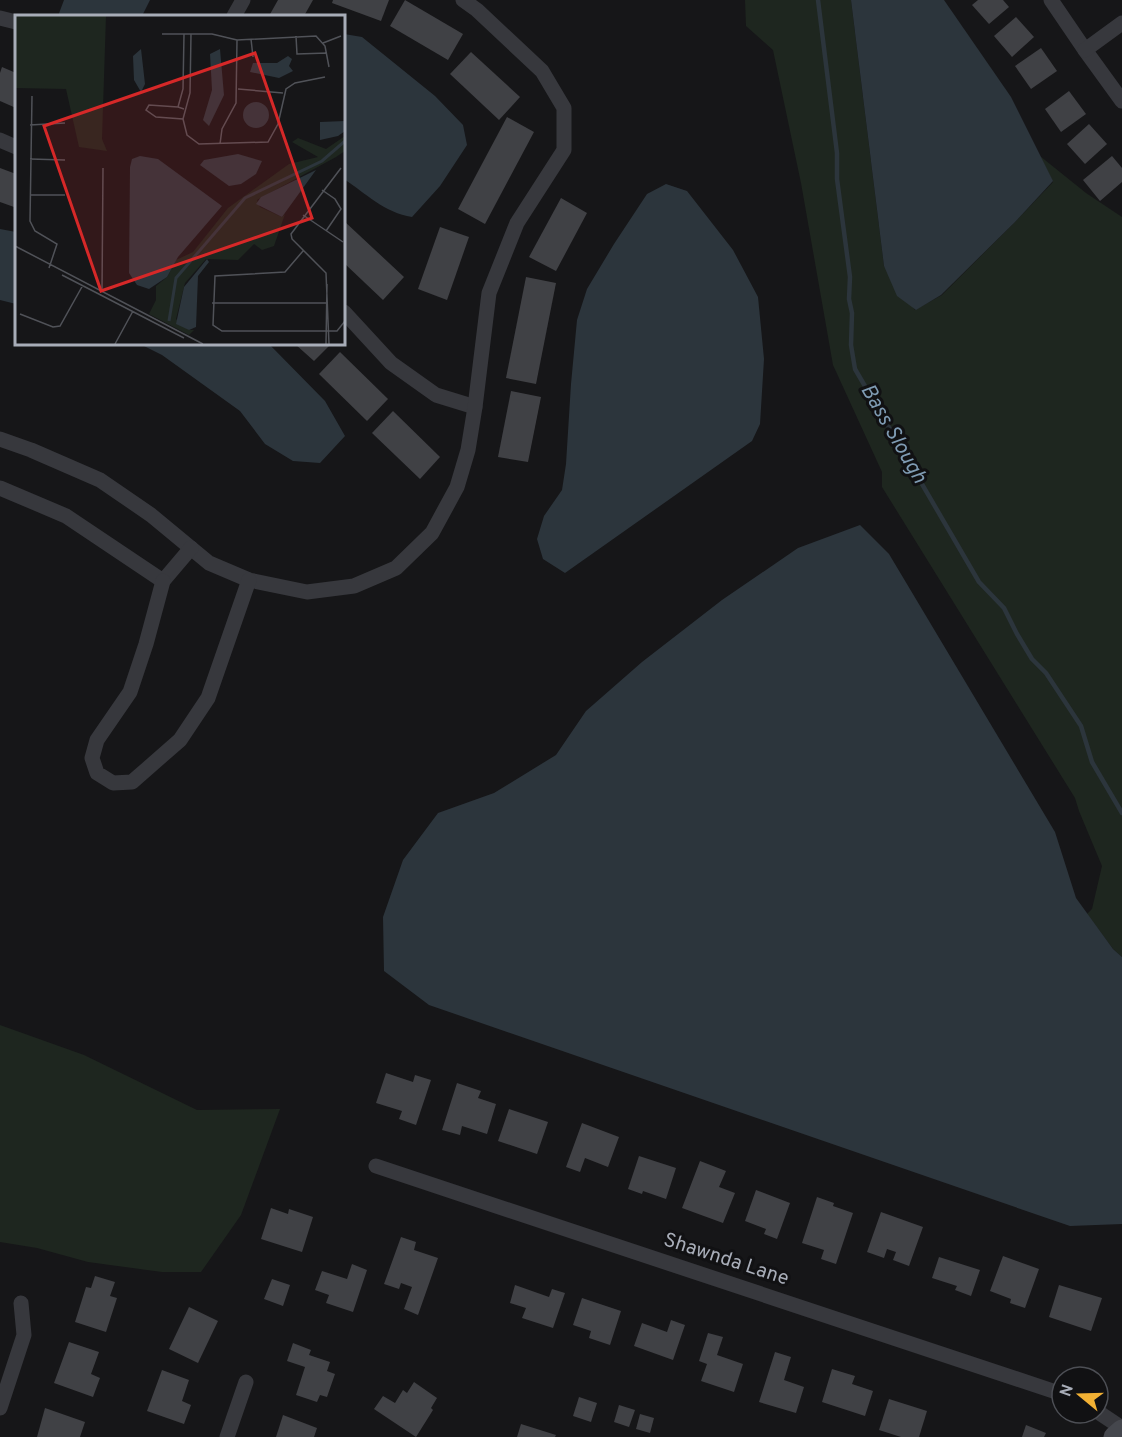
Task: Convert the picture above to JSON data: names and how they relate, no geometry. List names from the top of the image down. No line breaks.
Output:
{"streets":{"street":["Shawnda Lane"]},"water":["Bass Slough"],"north":"left"}
